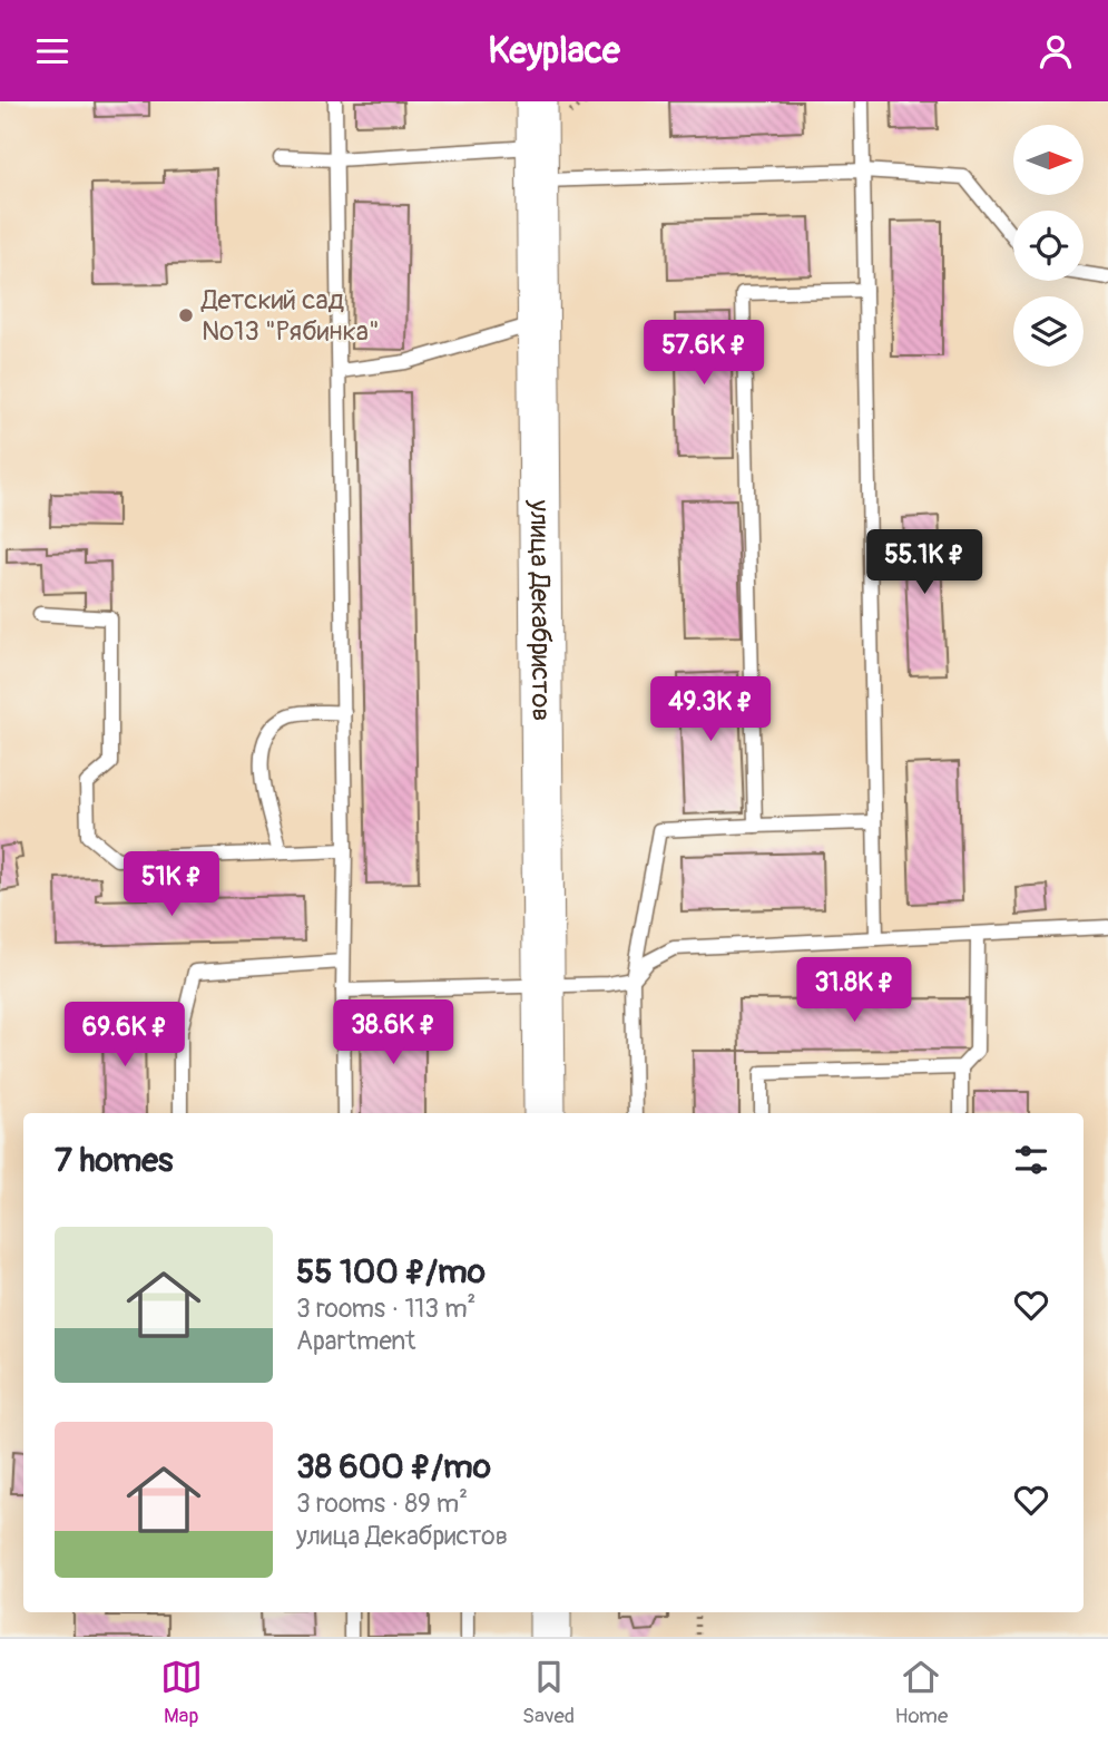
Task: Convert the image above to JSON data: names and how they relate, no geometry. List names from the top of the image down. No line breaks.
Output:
{"streets":{"main road":["улица Декабристов"]},"places":["Детский сад №13 \"Рябинка\""],"north":"right","page":{"header":"Keyplace","price":["57.6K ₽","55.1K ₽","49.3K ₽","51K ₽","31.8K ₽","38.6K ₽","69.6K ₽"],"heading":"7 homes","list":[{"name":"55 100 ₽/mo","note":"3 rooms · 113 m² · Apartment"},{"name":"38 600 ₽/mo","note":"3 rooms · 89 m² · улица Декабристов"}],"tabs":["Map","Saved","Home"]}}
